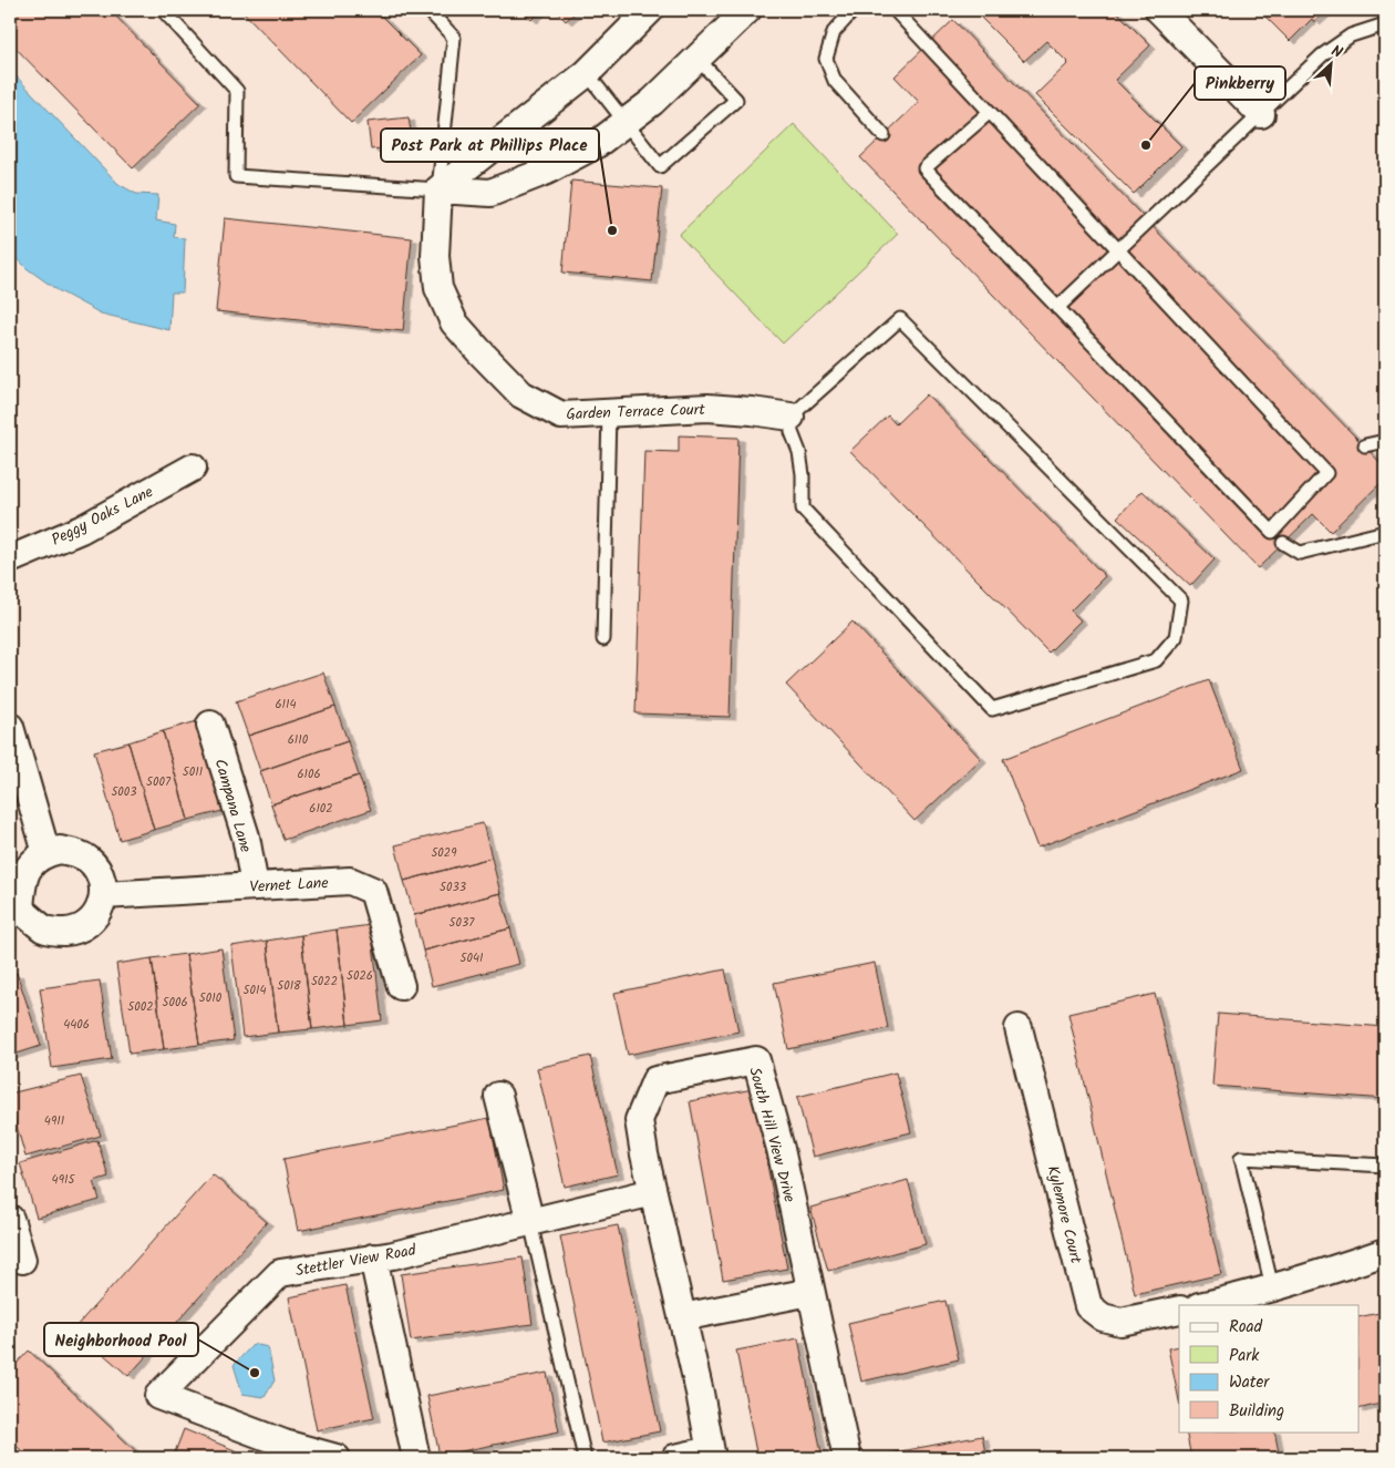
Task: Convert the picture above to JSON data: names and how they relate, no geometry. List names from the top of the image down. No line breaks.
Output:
{"streets":{"street":["Garden Terrace Court","Peggy Oaks Lane","Campana Lane","Vernet Lane","South Hill View Drive","Kylemore Court","Stettler View Road"]},"crossings":[["Campana Lane","Vernet Lane"],["South Hill View Drive","Stettler View Road"]],"places":["Pinkberry","Post Park at Phillips Place","Neighborhood Pool"],"house_numbers":["6114","6110","5011","6106","5007","5003","6102","5029","5033","5037","5041","5026","5022","5018","5014","5010","5006","5002","4406","4911","4915"],"legend":["Road","Park","Water","Building"],"north":"top right"}
